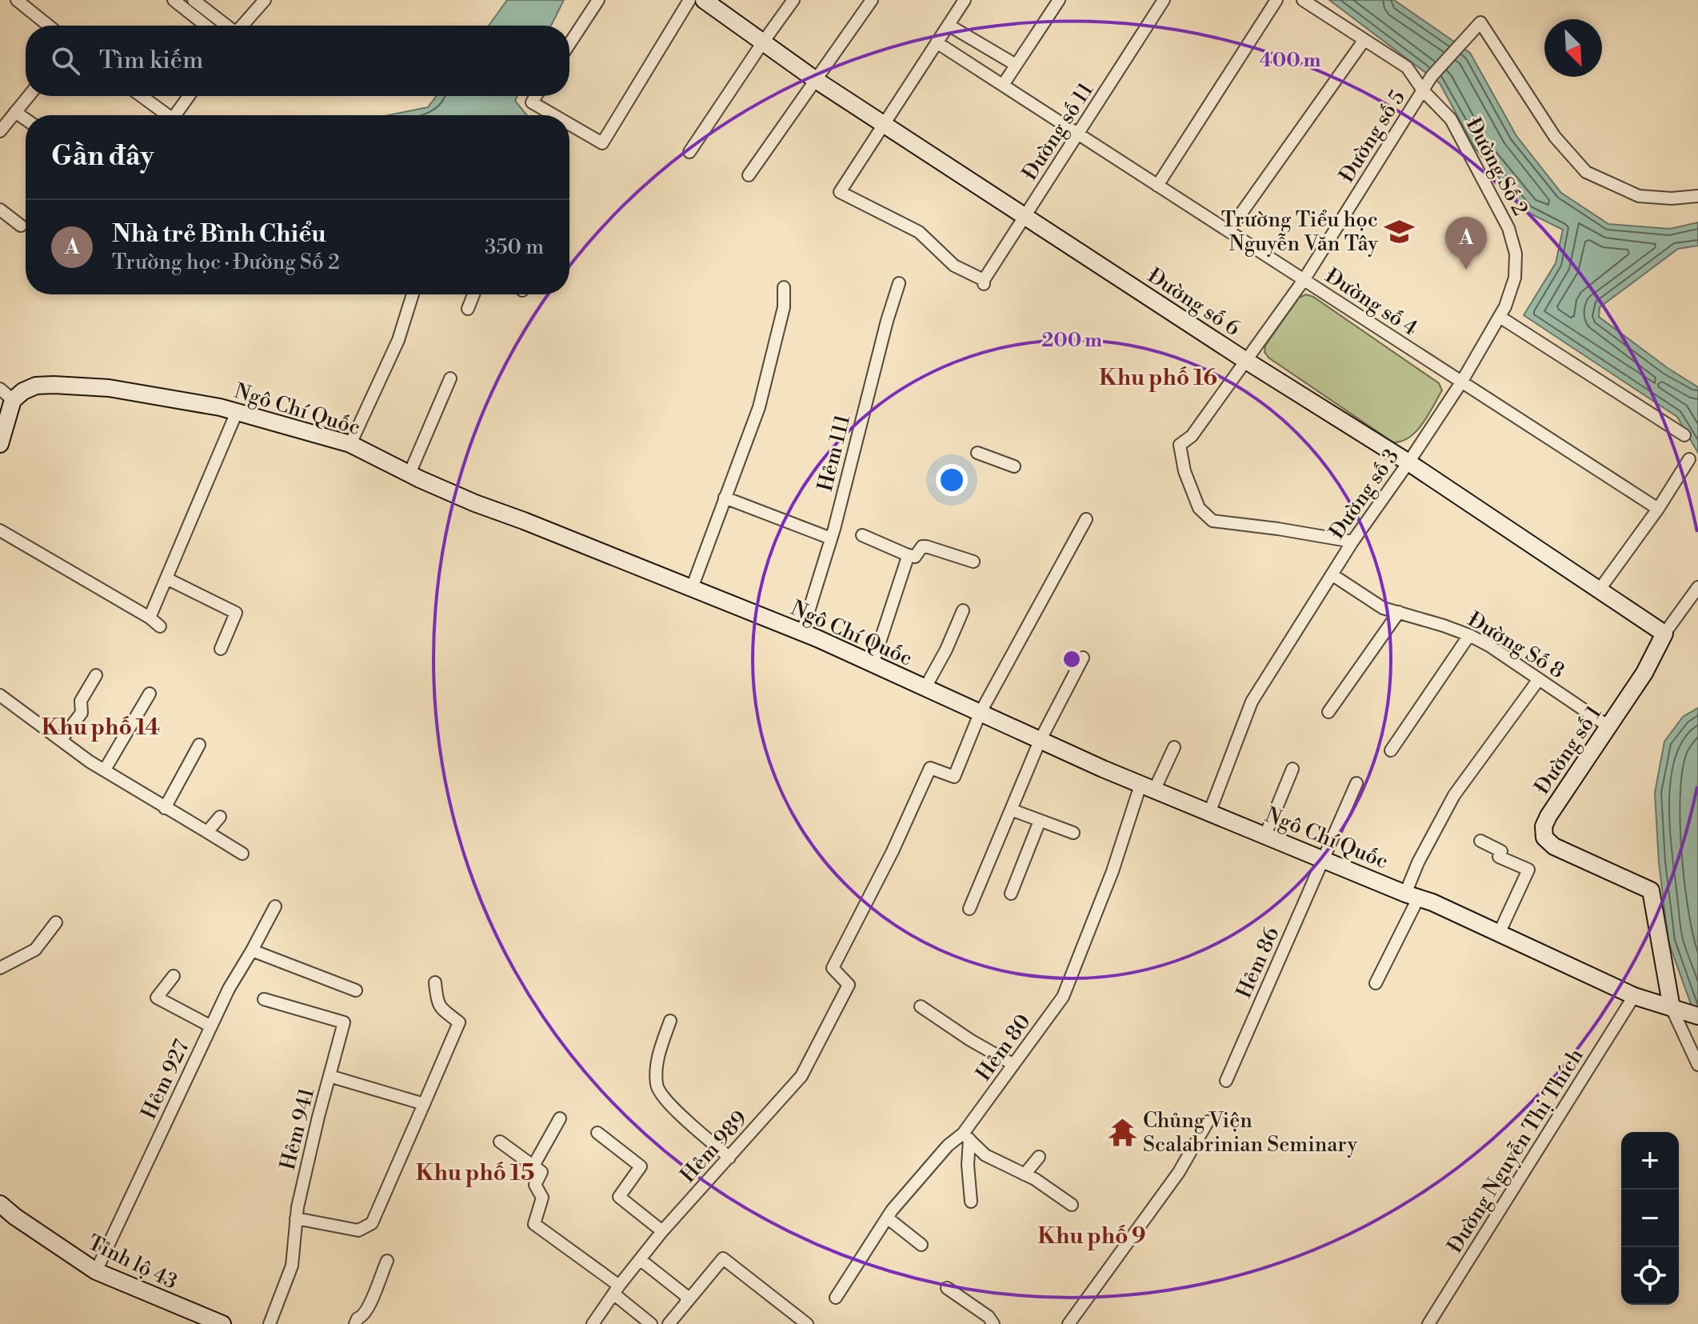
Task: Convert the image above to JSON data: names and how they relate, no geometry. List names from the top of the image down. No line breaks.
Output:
{"streets":{"main road":["Đường số 6","Ngô Chí Quốc","Đường số 1","Tỉnh lộ 43"],"street":["Đường số 11","Đường số 5","Đường Số 2","Đường số 4","Hẻm 111","Đường số 3","Đường Số 8","Hẻm 86","Hẻm 80","Hẻm 927","Hẻm 941","Hẻm 989","Đường Nguyễn Thị Thích"]},"crossings":[["Đường số 11","Đường số 6"],["Đường số 11","Đường số 4"],["Đường số 5","Đường Số 2"],["Đường số 5","Đường số 6"],["Đường số 5","Đường số 4"],["Đường số 5","Đường số 3"],["Đường Số 2","Đường số 3"],["Đường số 6","Đường số 3"],["Đường số 6","Đường số 1"],["Đường số 4","Đường số 3"],["Ngô Chí Quốc","Hẻm 111"],["Ngô Chí Quốc","Đường số 3"],["Ngô Chí Quốc","Đường số 1"],["Ngô Chí Quốc","Hẻm 86"],["Ngô Chí Quốc","Hẻm 80"],["Ngô Chí Quốc","Hẻm 989"],["Ngô Chí Quốc","Đường Nguyễn Thị Thích"],["Đường số 3","Đường Số 8"],["Đường Số 8","Đường số 1"],["Hẻm 927","Tỉnh lộ 43"]],"districts":["Khu phố 16","Khu phố 14","Khu phố 15","Khu phố 9"],"places":{"school or university":["Trường Tiểu học Nguyễn Văn Tây"],"temple":["Chủng Viện Scalabrinian Seminary"]},"north":"bottom right","page":{"search":"Tìm kiếm","heading":"Gần đây","list":[{"mark":"A","name":"Nhà trẻ Bình Chiểu","note":"Trường học · Đường Số 2","value":"350 m"}],"pins":"A","map_buttons":["+","−"]},"rings":["400 m","200 m"]}
